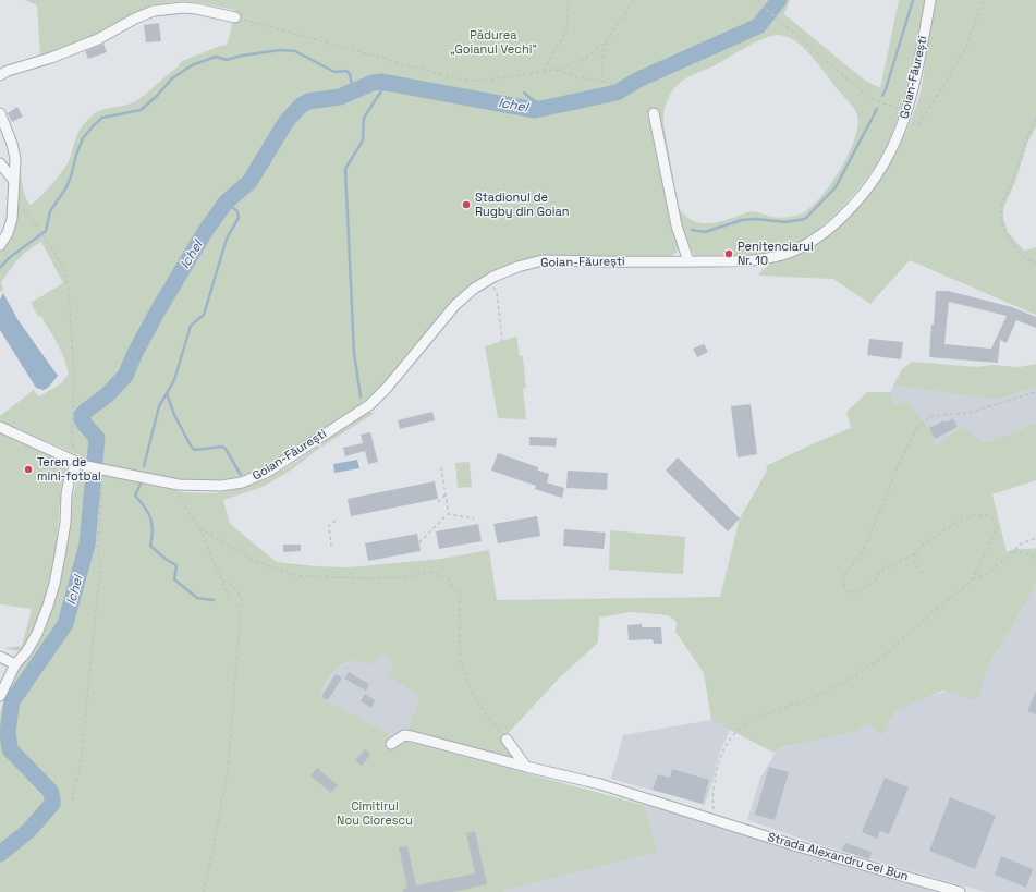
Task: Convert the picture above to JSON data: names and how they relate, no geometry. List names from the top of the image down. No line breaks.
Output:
{"streets":{"street":["Goian-Făurești","Strada Alexandru cel Bun"]},"water":["Ichel"],"parks":["Pădurea „Goianul Vechi”","Cimitirul Nou Ciorescu"],"places":["Stadionul de Rugby din Goian","Penitenciarul Nr. 10","Teren de mini-fotbal"]}
